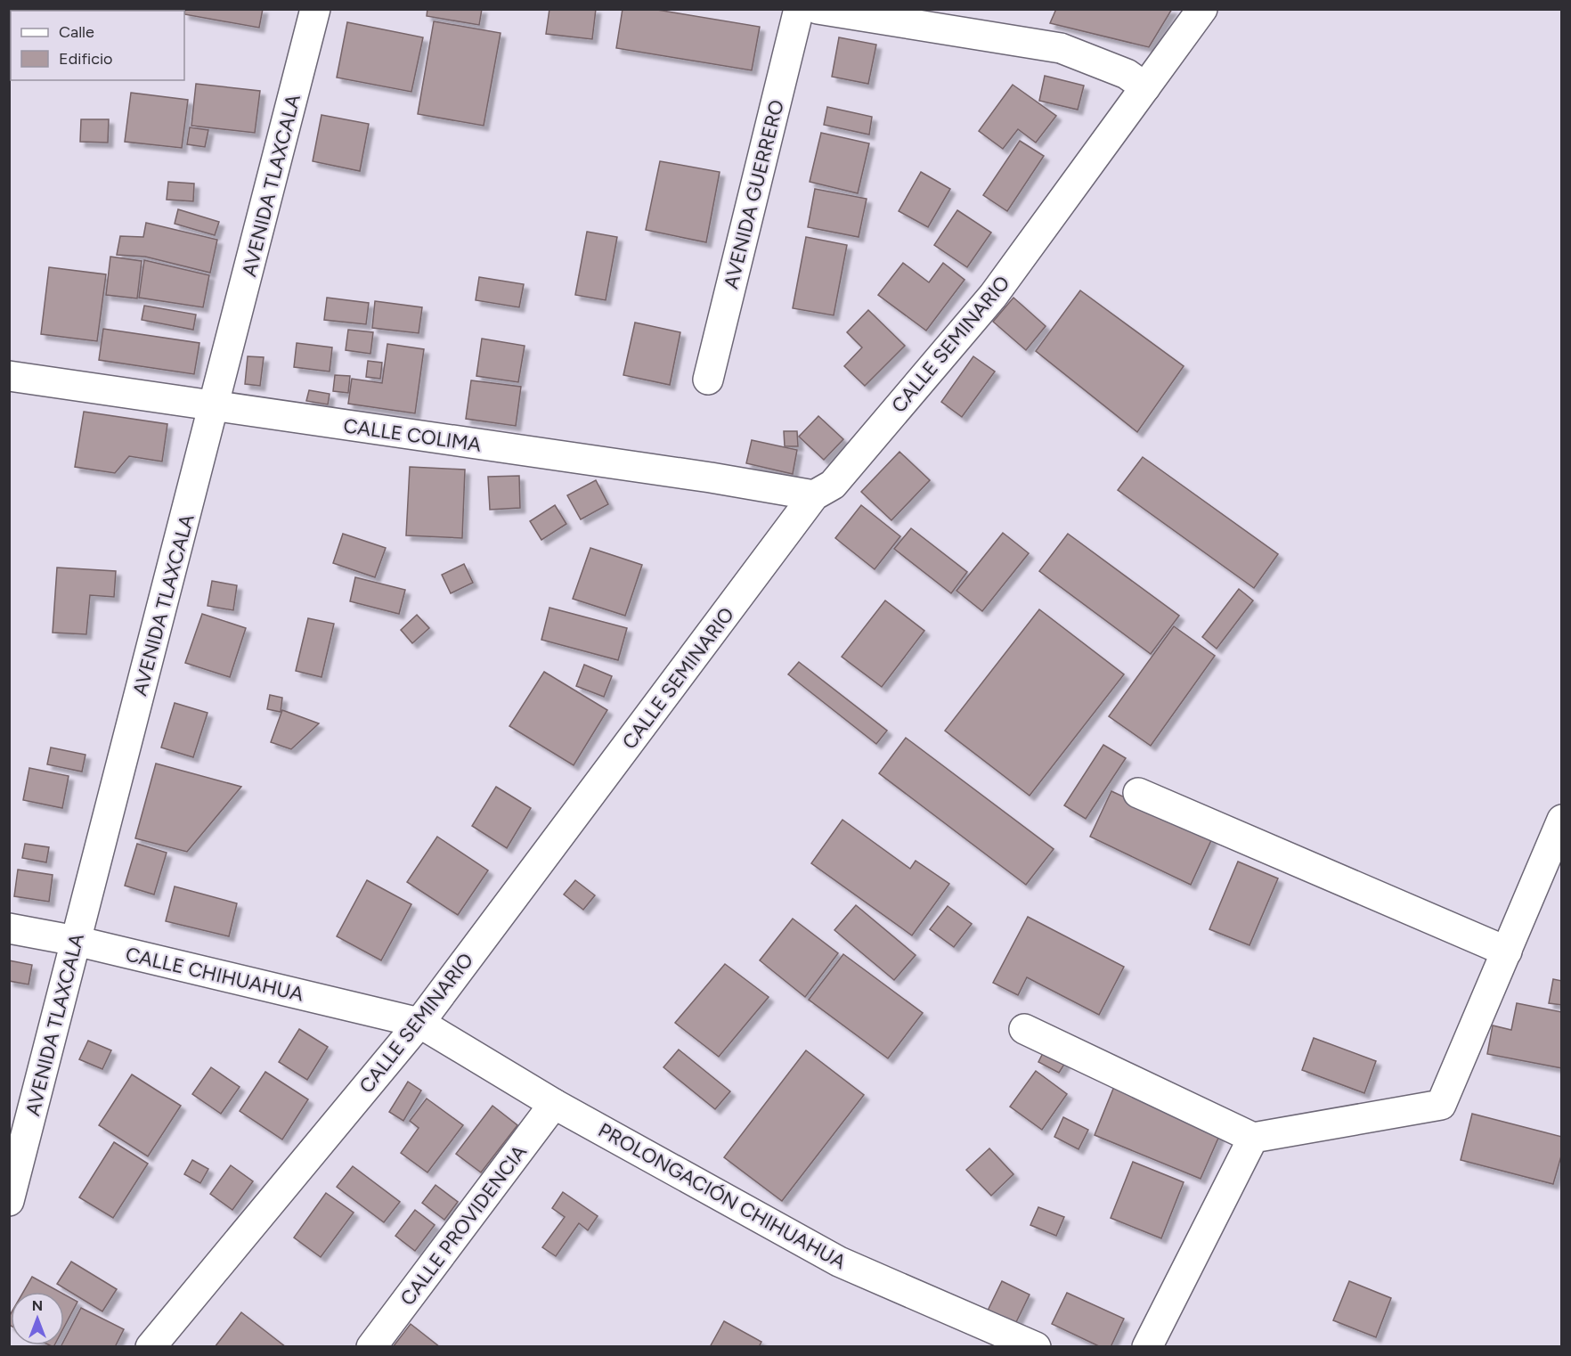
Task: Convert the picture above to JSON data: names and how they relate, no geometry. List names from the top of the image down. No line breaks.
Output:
{"streets":{"street":["AVENIDA TLAXCALA","AVENIDA GUERRERO","CALLE SEMINARIO","CALLE COLIMA","CALLE CHIHUAHUA","PROLONGACIÓN CHIHUAHUA","CALLE PROVIDENCIA"]},"crossings":[["AVENIDA TLAXCALA","CALLE COLIMA"],["AVENIDA TLAXCALA","CALLE CHIHUAHUA"],["CALLE SEMINARIO","CALLE COLIMA"],["CALLE SEMINARIO","CALLE CHIHUAHUA"],["CALLE SEMINARIO","PROLONGACIÓN CHIHUAHUA"],["CALLE CHIHUAHUA","PROLONGACIÓN CHIHUAHUA"],["PROLONGACIÓN CHIHUAHUA","CALLE PROVIDENCIA"]],"legend":["Calle","Edificio"],"north":"top"}
